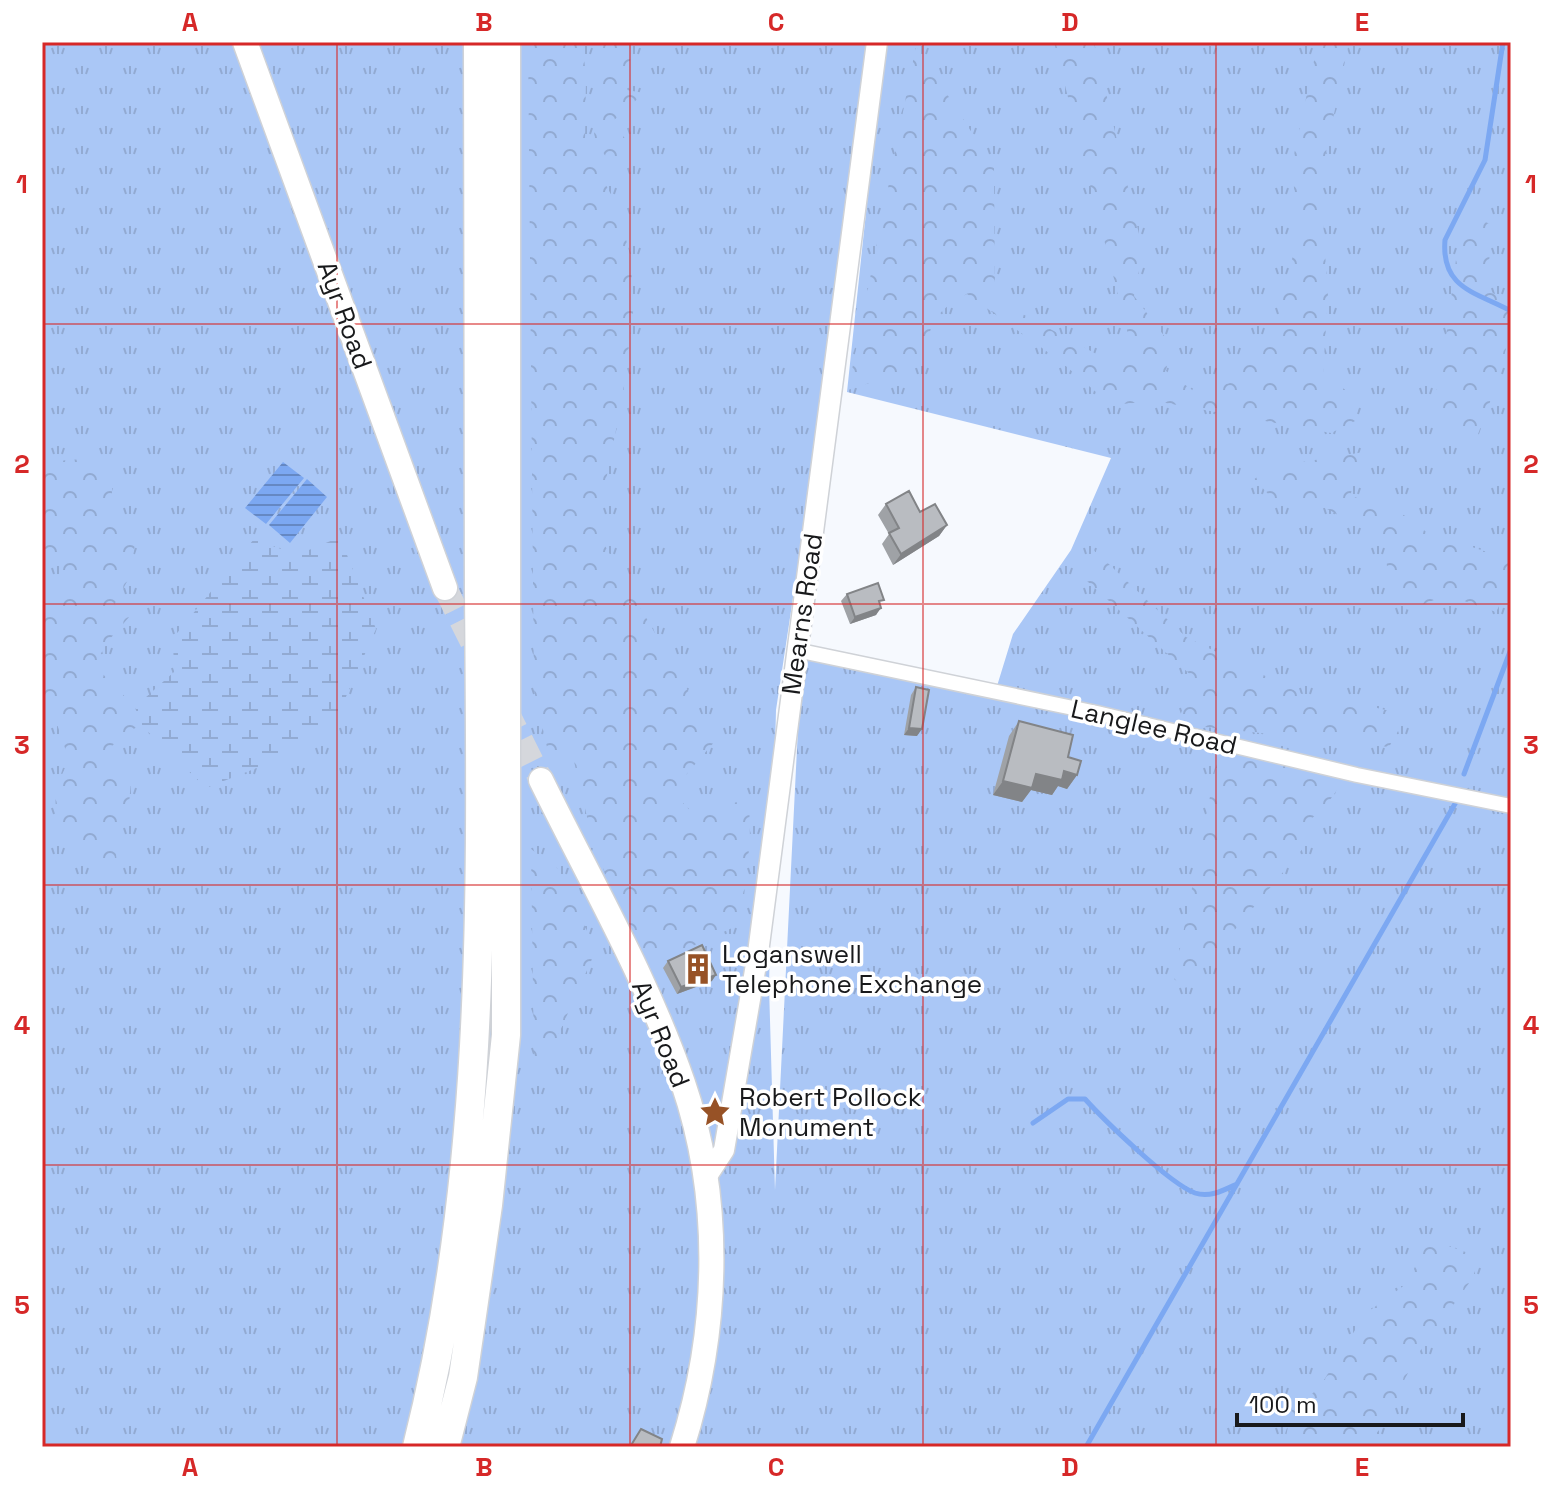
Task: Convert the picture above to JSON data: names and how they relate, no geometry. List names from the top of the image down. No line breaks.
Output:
{"streets":{"main road":["Ayr Road"],"street":["Mearns Road","Langlee Road"]},"crossings":[["Ayr Road","Mearns Road"],["Mearns Road","Langlee Road"]],"places":{"building":["Loganswell Telephone Exchange"],"place":["Robert Pollock Monument"]},"scale_bar":"100 m","grid":{"columns":["A","B","C","D","E"],"rows":["1","2","3","4","5"]}}
